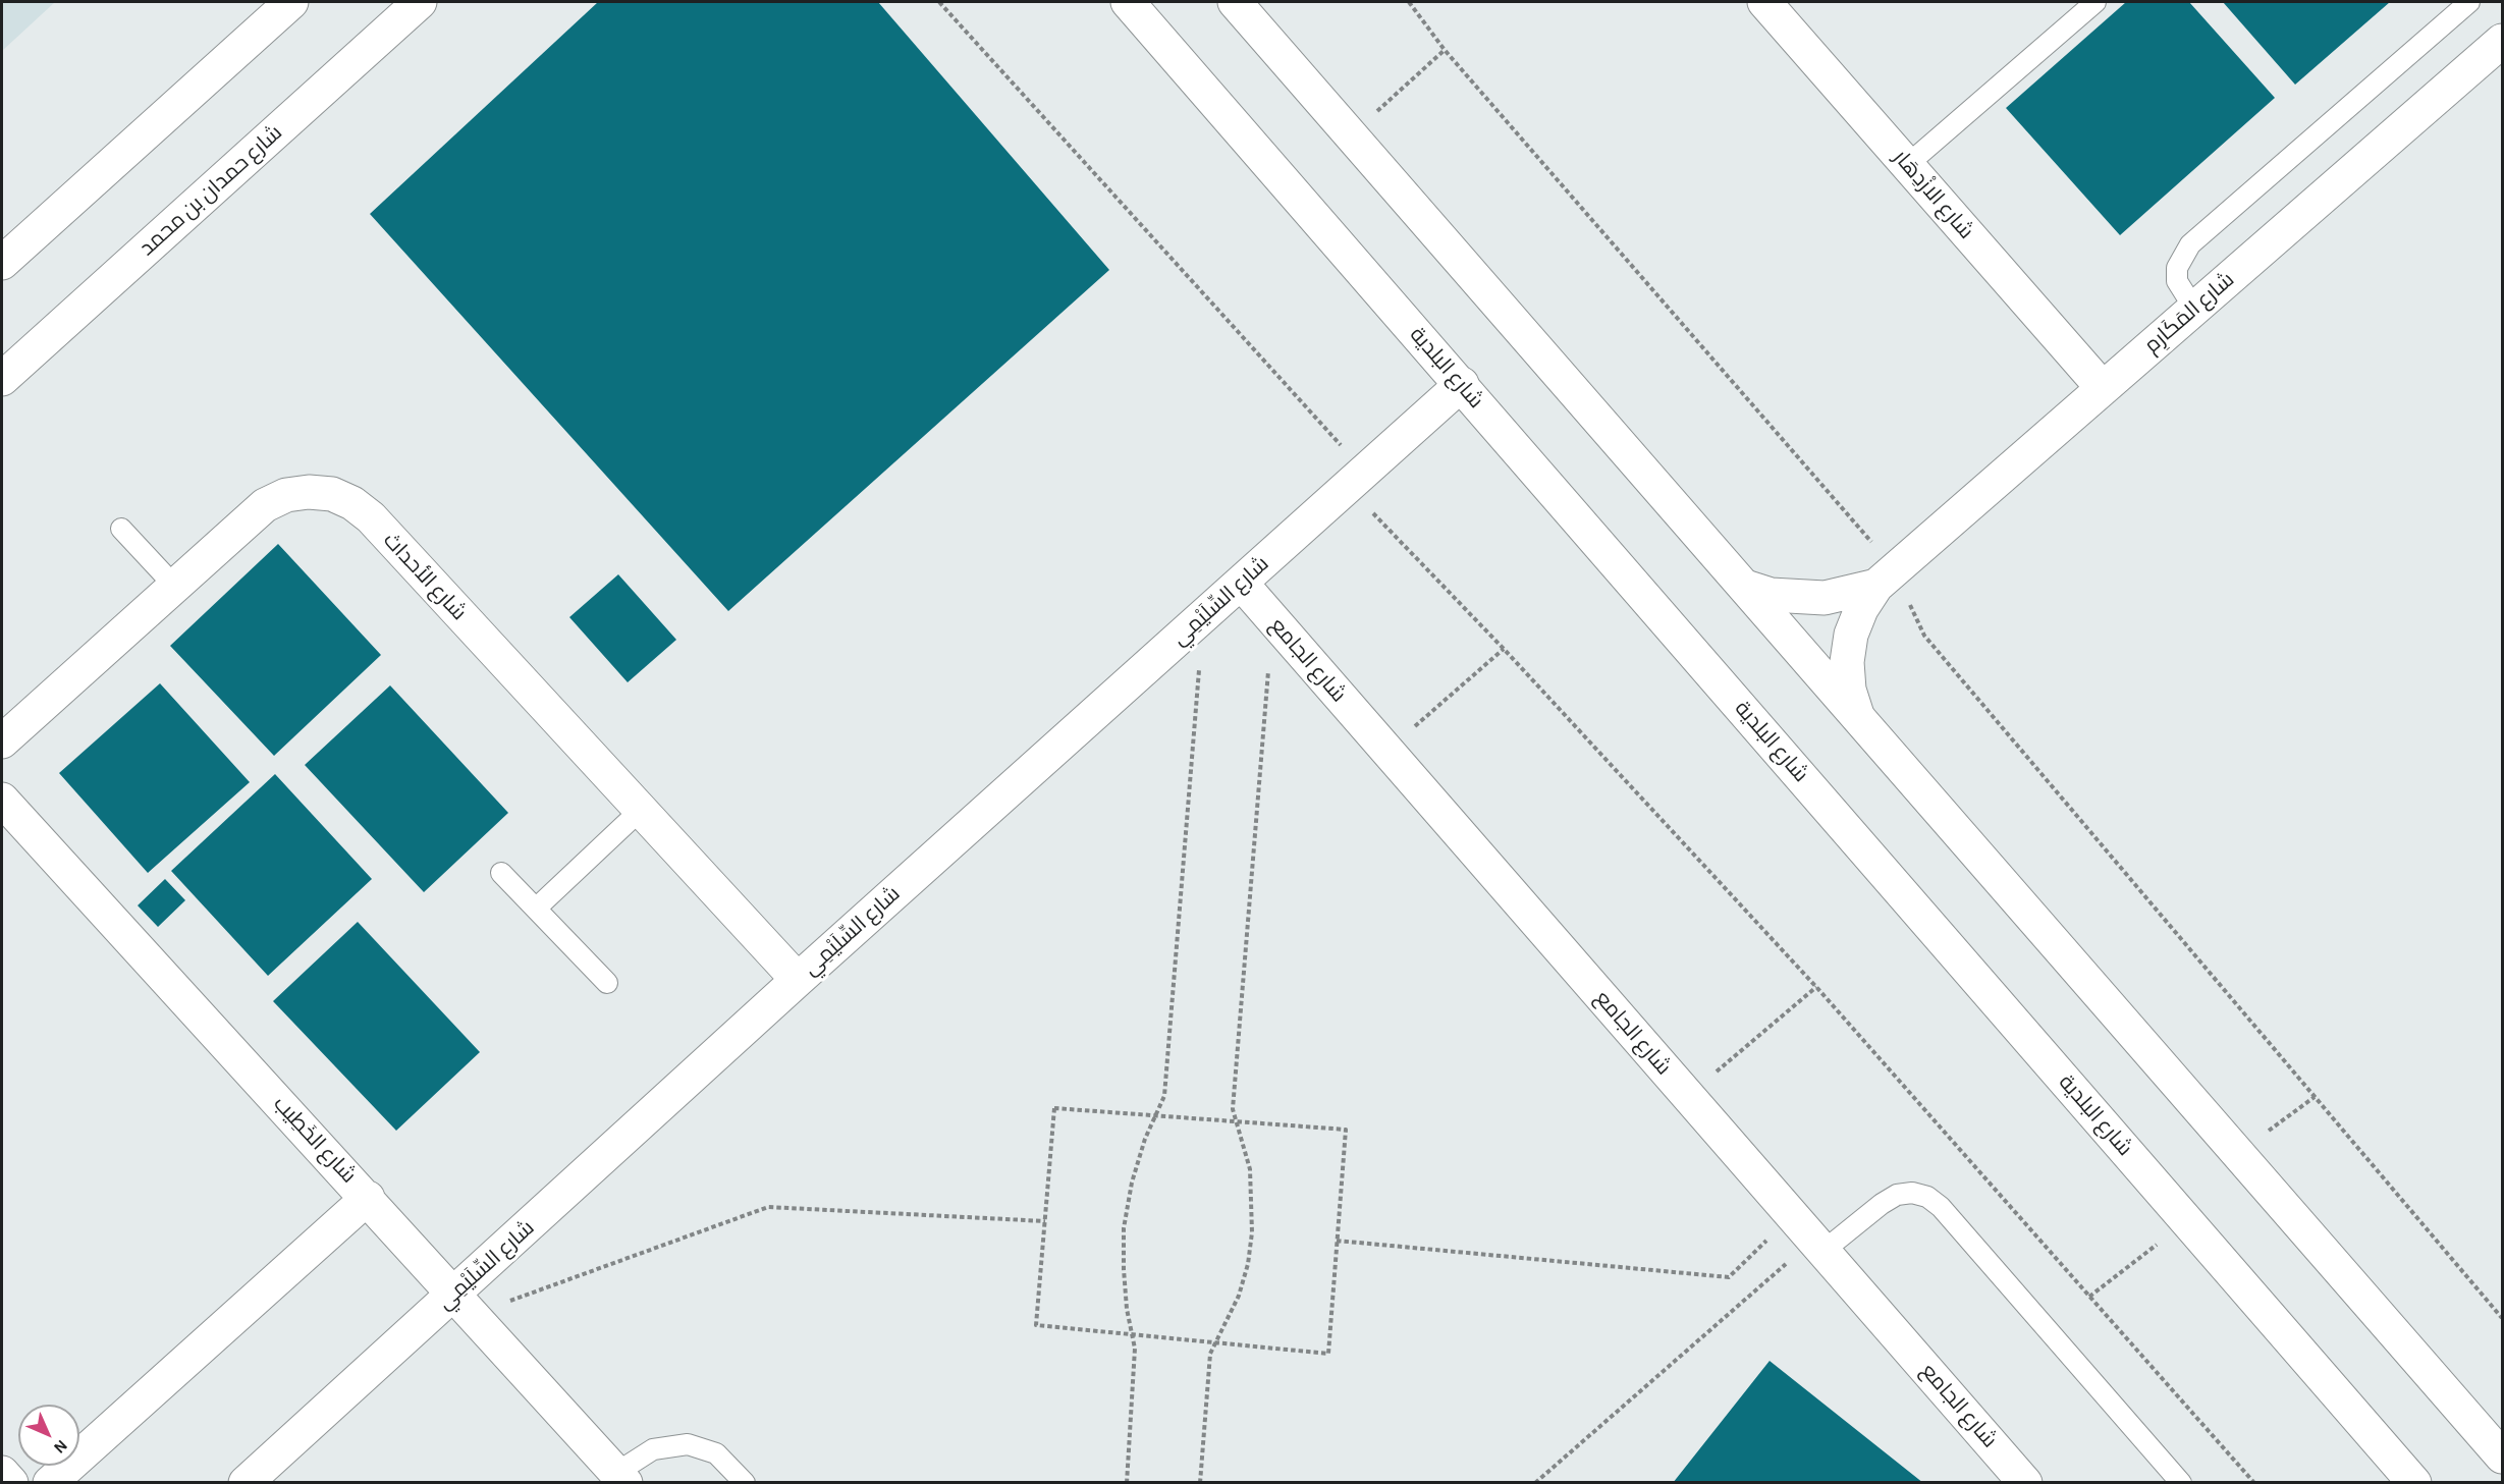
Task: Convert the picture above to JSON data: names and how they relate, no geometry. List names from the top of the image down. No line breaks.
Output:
{"streets":{"street":["شارع حمدان بن محمد","شارع الازْدِهَار","شارع المَكَارِم","شارع البلدية","شارع الأحداث","شارع السِّلَيْمِي","شارع الجامع","شارع الخَطِيب"]},"crossings":[["شارع الازْدِهَار","شارع المَكَارِم"],["شارع البلدية","شارع السِّلَيْمِي"],["شارع الأحداث","شارع السِّلَيْمِي"],["شارع السِّلَيْمِي","شارع الجامع"],["شارع السِّلَيْمِي","شارع الخَطِيب"]],"north":"bottom right"}
